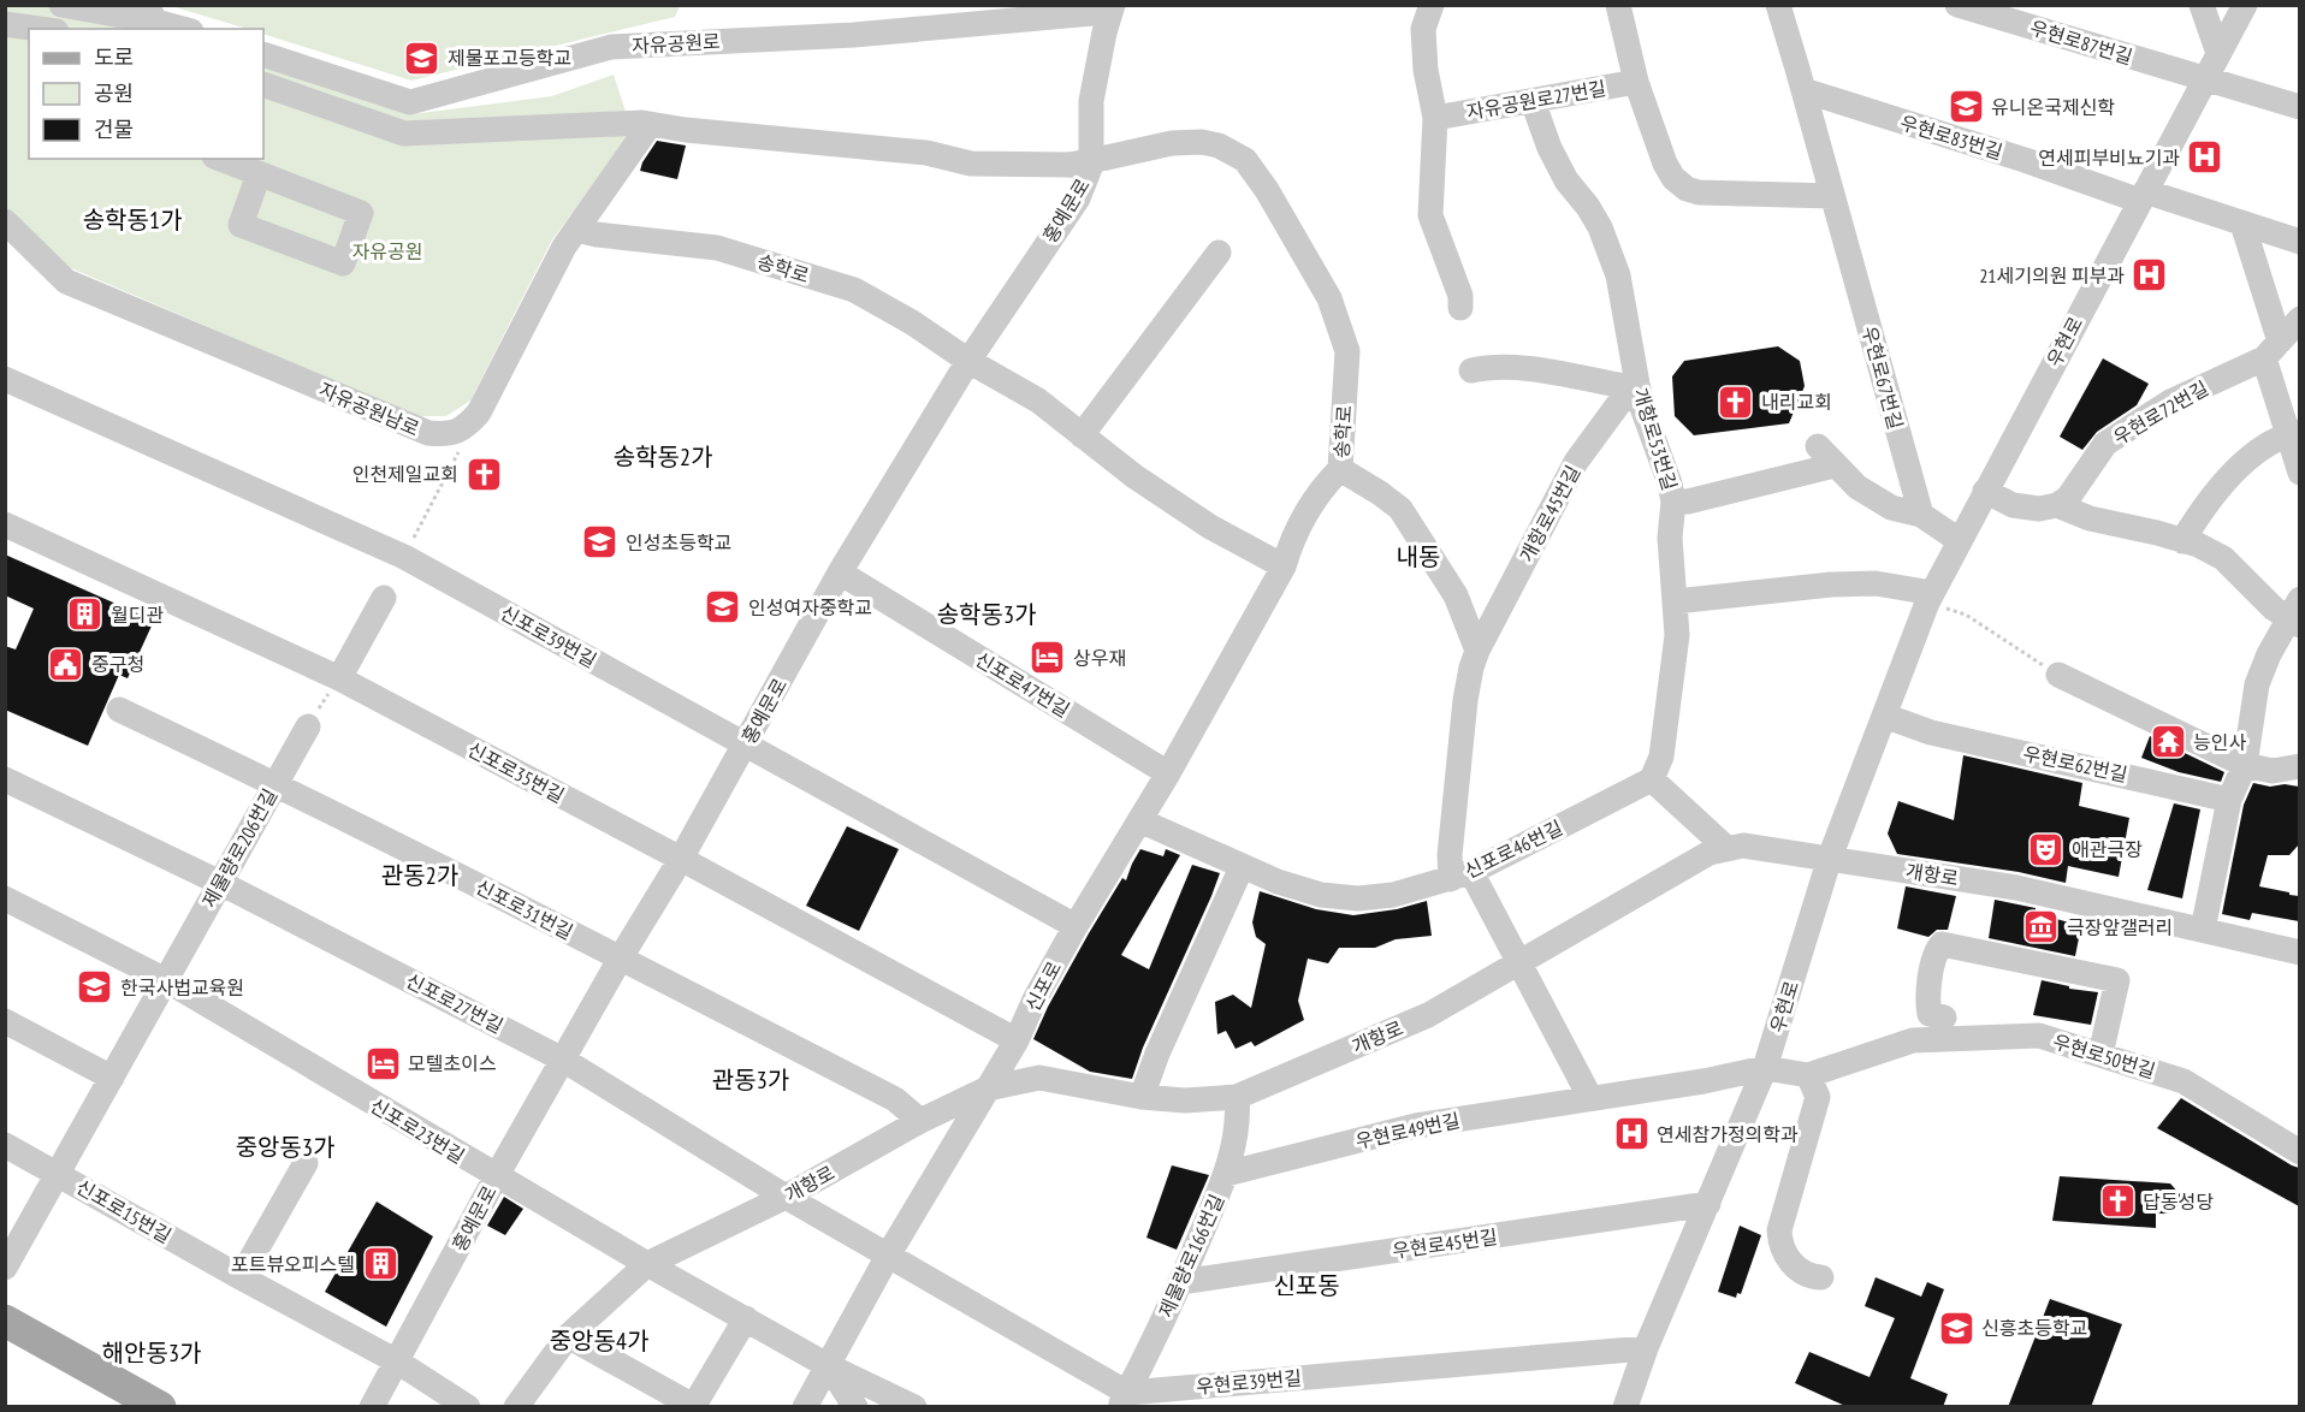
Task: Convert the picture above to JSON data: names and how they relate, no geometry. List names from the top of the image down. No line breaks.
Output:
{"streets":{"street":["우현로87번길","자유공원로","자유공원로27번길","우현로83번길","홍예문로","송학로","우현로","우현로67번길","자유공원남로","우현로72번길","개항로53번길","개항로45번길","신포로39번길","신포로47번길","우현로62번길","신포로35번길","제물량로206번길","신포로46번길","개항로","신포로31번길","신포로","신포로27번길","우현로50번길","신포로23번길","우현로49번길","신포로15번길","우현로45번길","제물량로166번길","우현로39번길"]},"crossings":[["우현로87번길","우현로"],["자유공원로27번길","개항로53번길"],["우현로83번길","우현로"],["우현로83번길","우현로67번길"],["홍예문로","송학로"],["홍예문로","신포로39번길"],["홍예문로","신포로47번길"],["홍예문로","신포로35번길"],["홍예문로","신포로31번길"],["홍예문로","신포로27번길"],["홍예문로","신포로23번길"],["홍예문로","신포로15번길"],["송학로","신포로"],["우현로","우현로62번길"],["우현로","개항로"],["우현로","우현로49번길"],["우현로","우현로45번길"],["우현로","우현로39번길"],["개항로53번길","개항로45번길"],["개항로53번길","신포로46번길"],["개항로45번길","신포로46번길"],["개항로45번길","개항로"],["신포로39번길","신포로"],["신포로47번길","신포로"],["신포로35번길","신포로"],["제물량로206번길","신포로31번길"],["제물량로206번길","신포로27번길"],["제물량로206번길","신포로23번길"],["제물량로206번길","신포로15번길"],["신포로46번길","신포로"],["개항로","신포로31번길"],["개항로","신포로"],["개항로","신포로27번길"],["개항로","신포로23번길"],["개항로","제물량로166번길"],["신포로","신포로27번길"],["신포로","신포로23번길"],["우현로49번길","제물량로166번길"],["우현로45번길","제물량로166번길"],["제물량로166번길","우현로39번길"]],"districts":["송학동1가","송학동2가","내동","송학동3가","관동2가","관동3가","중앙동3가","신포동","중앙동4가","해안동3가"],"parks":["자유공원"],"places":{"school or university":["제물포고등학교","유니온국제신학","인성초등학교","인성여자중학교","한국사법교육원","신흥초등학교"],"hospital":["연세피부비뇨기과","21세기의원 피부과","연세참가정의학과"],"church":["내리교회","인천제일교회","답동성당"],"building":["월디관","포트뷰오피스텔"],"hotel":["상우재","모텔초이스"],"public building":["중구청"],"temple":["능인사"],"theatre":["애관극장"],"museum":["극장앞갤러리"]},"legend":["도로","공원","건물"]}
